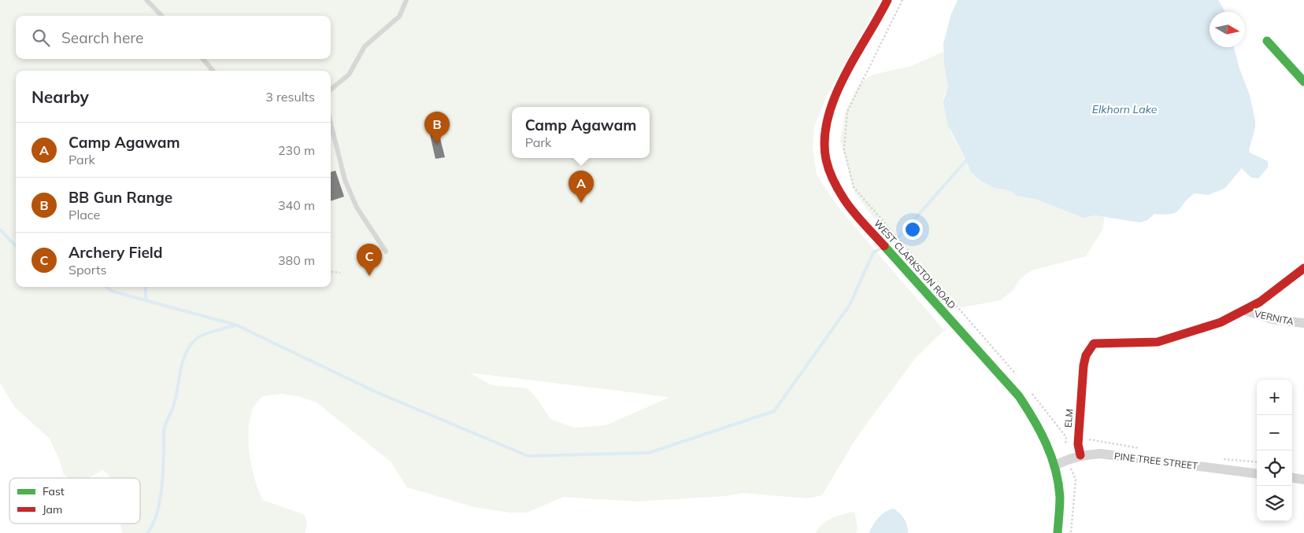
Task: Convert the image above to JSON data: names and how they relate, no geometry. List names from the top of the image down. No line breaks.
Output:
{"streets":{"main road":["WEST CLARKSTON ROAD","ELM"],"street":["VERNITA","PINE TREE STREET"]},"crossings":[["WEST CLARKSTON ROAD","PINE TREE STREET"],["VERNITA","ELM"],["ELM","PINE TREE STREET"]],"water":["Elkhorn Lake"],"legend":["Fast","Jam"],"north":"right","page":{"search":"Search here","heading":["Nearby","3 results"],"popup":["Camp Agawam","Park"],"pins":["B","A","C"],"list":[{"mark":"A","name":"Camp Agawam","note":"Park","value":"230 m"},{"mark":"B","name":"BB Gun Range","note":"Place","value":"340 m"},{"mark":"C","name":"Archery Field","note":"Sports","value":"380 m"}],"map_buttons":["+","−"]}}
